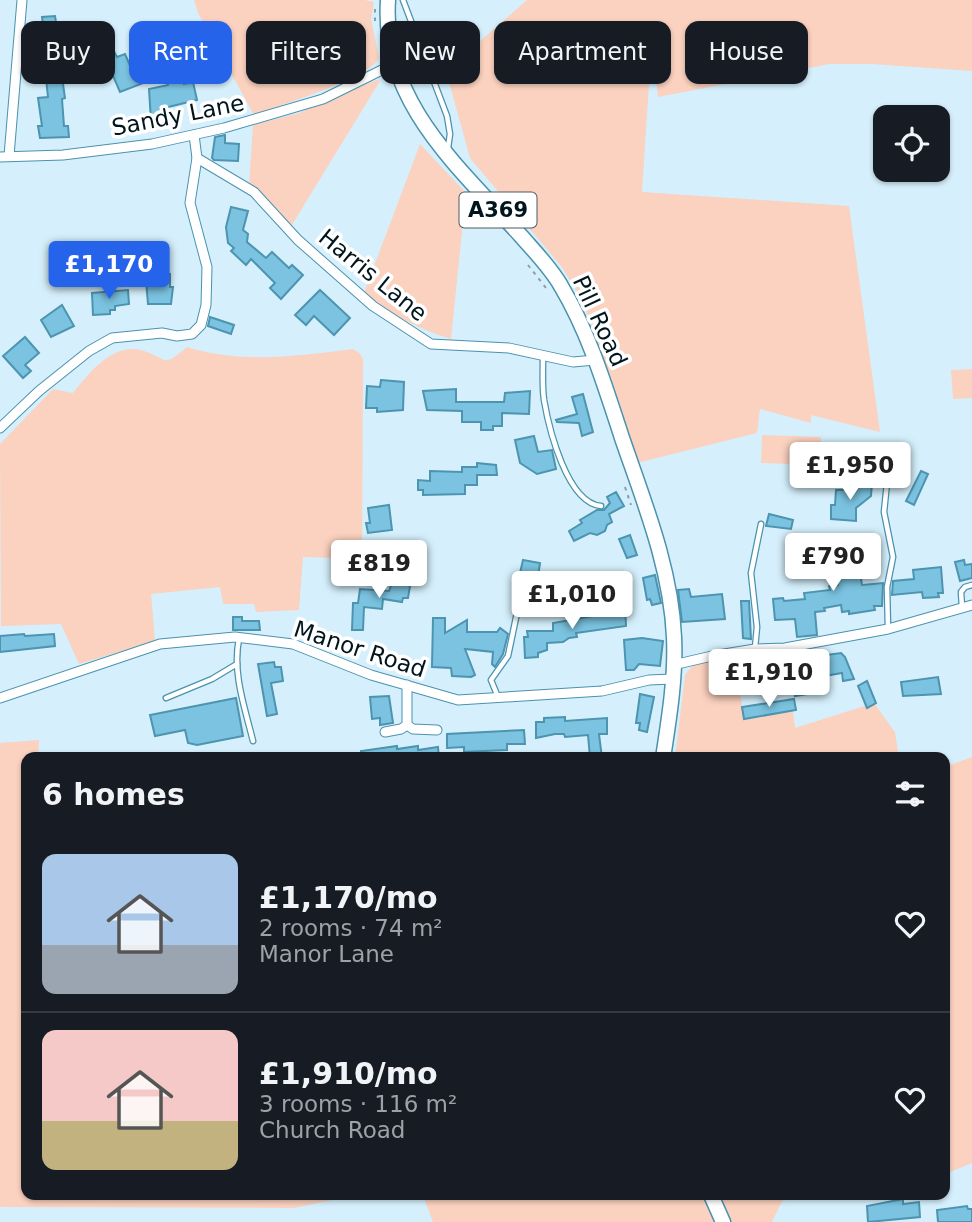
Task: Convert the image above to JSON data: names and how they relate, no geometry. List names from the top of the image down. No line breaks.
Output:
{"streets":{"main road":["A369","Pill Road"],"street":["Sandy Lane","Harris Lane","Manor Road"]},"crossings":[["A369","Pill Road"],["A369","Manor Road"],["Harris Lane","Pill Road"],["Pill Road","Manor Road"]],"page":{"chip":["Buy","Rent","Filters","New","Apartment","House"],"price":["£1,170","£1,950","£790","£819","£1,010","£1,910"],"heading":"6 homes","list":[{"name":"£1,170/mo","note":"2 rooms · 74 m² · Manor Lane"},{"name":"£1,910/mo","note":"3 rooms · 116 m² · Church Road"}]}}
